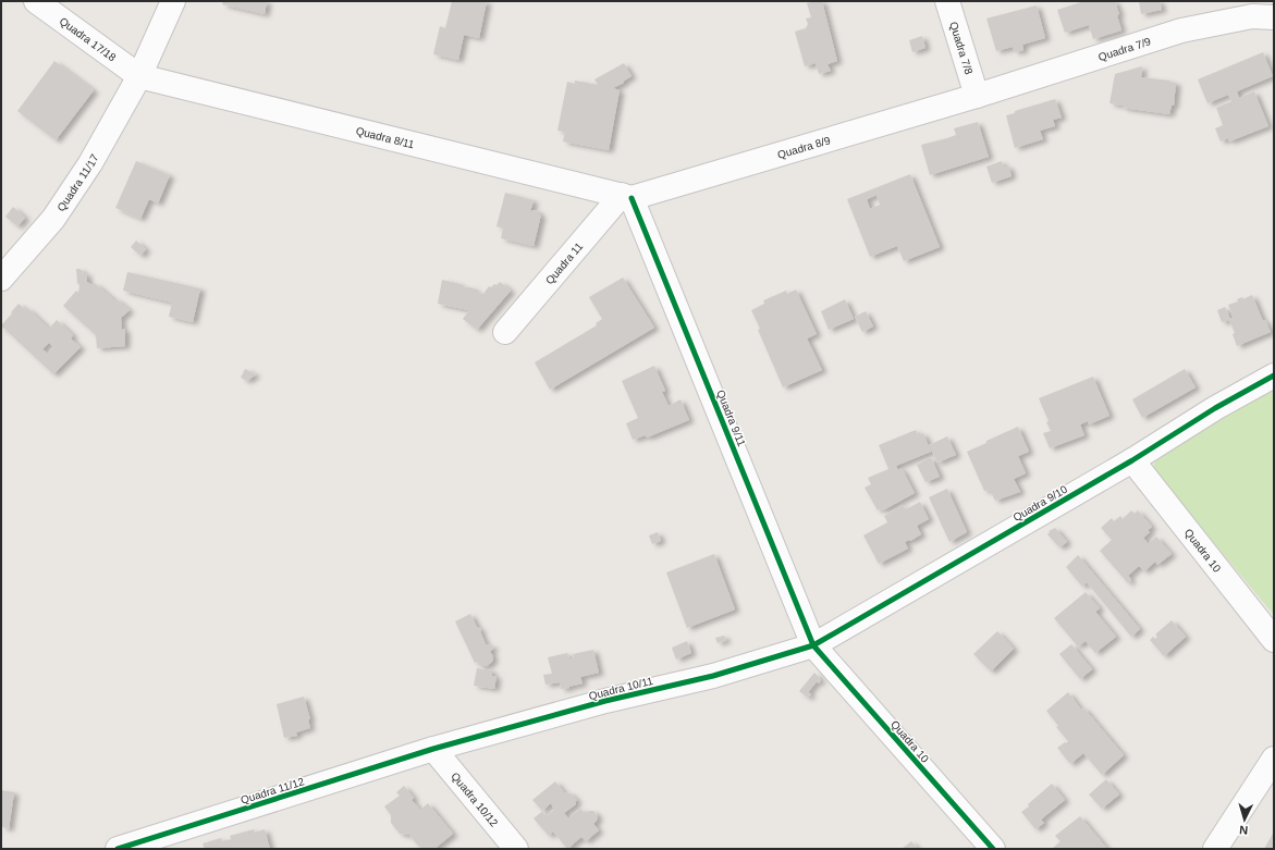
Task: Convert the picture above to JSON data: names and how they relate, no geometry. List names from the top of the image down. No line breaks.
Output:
{"streets":{"street":["Quadra 17/18","Quadra 7/8","Quadra 7/9","Quadra 8/11","Quadra 8/9","Quadra 11/17","Quadra 11","Quadra 9/11","Quadra 9/10","Quadra 10","Quadra 10/11","Quadra 11/12","Quadra 10/12"]},"crossings":[["Quadra 17/18","Quadra 8/11"],["Quadra 17/18","Quadra 11/17"],["Quadra 7/8","Quadra 7/9"],["Quadra 7/8","Quadra 8/9"],["Quadra 7/9","Quadra 8/9"],["Quadra 8/11","Quadra 8/9"],["Quadra 8/11","Quadra 11/17"],["Quadra 8/11","Quadra 11"],["Quadra 8/11","Quadra 9/11"],["Quadra 8/9","Quadra 11"],["Quadra 8/9","Quadra 9/11"],["Quadra 11","Quadra 9/11"],["Quadra 9/11","Quadra 9/10"],["Quadra 9/11","Quadra 10"],["Quadra 9/11","Quadra 10/11"],["Quadra 9/10","Quadra 10"],["Quadra 9/10","Quadra 10/11"],["Quadra 10","Quadra 10/11"],["Quadra 10/11","Quadra 11/12"],["Quadra 10/11","Quadra 10/12"],["Quadra 11/12","Quadra 10/12"]],"north":"bottom"}
